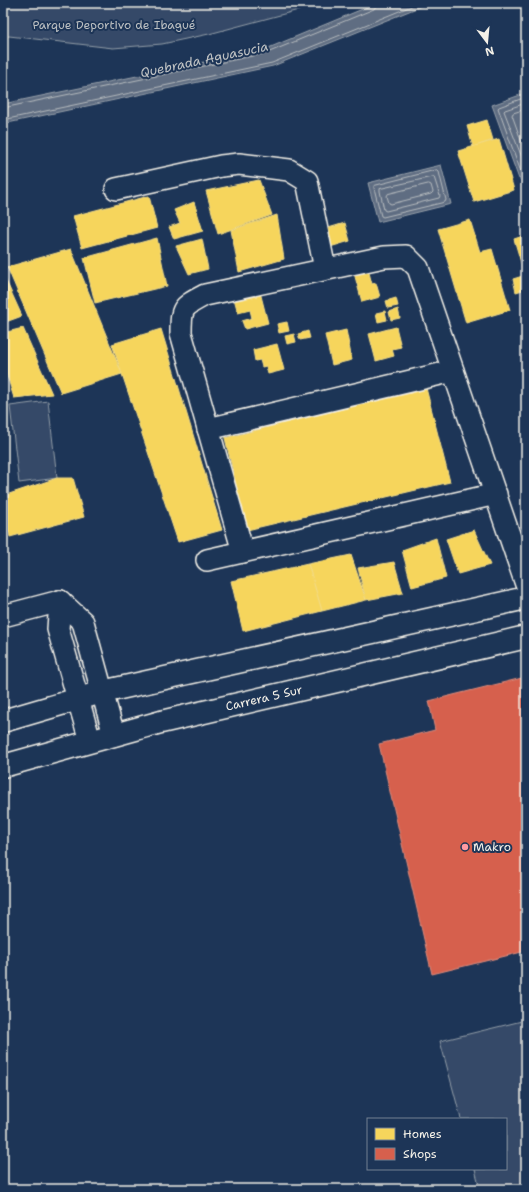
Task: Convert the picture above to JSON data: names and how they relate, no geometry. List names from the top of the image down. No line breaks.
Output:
{"streets":{"street":["Carrera 5 Sur"]},"water":["Quebrada Aguasucia"],"parks":["Parque Deportivo de Ibagué"],"places":["Makro"],"legend":["Homes","Shops"],"north":"bottom"}
